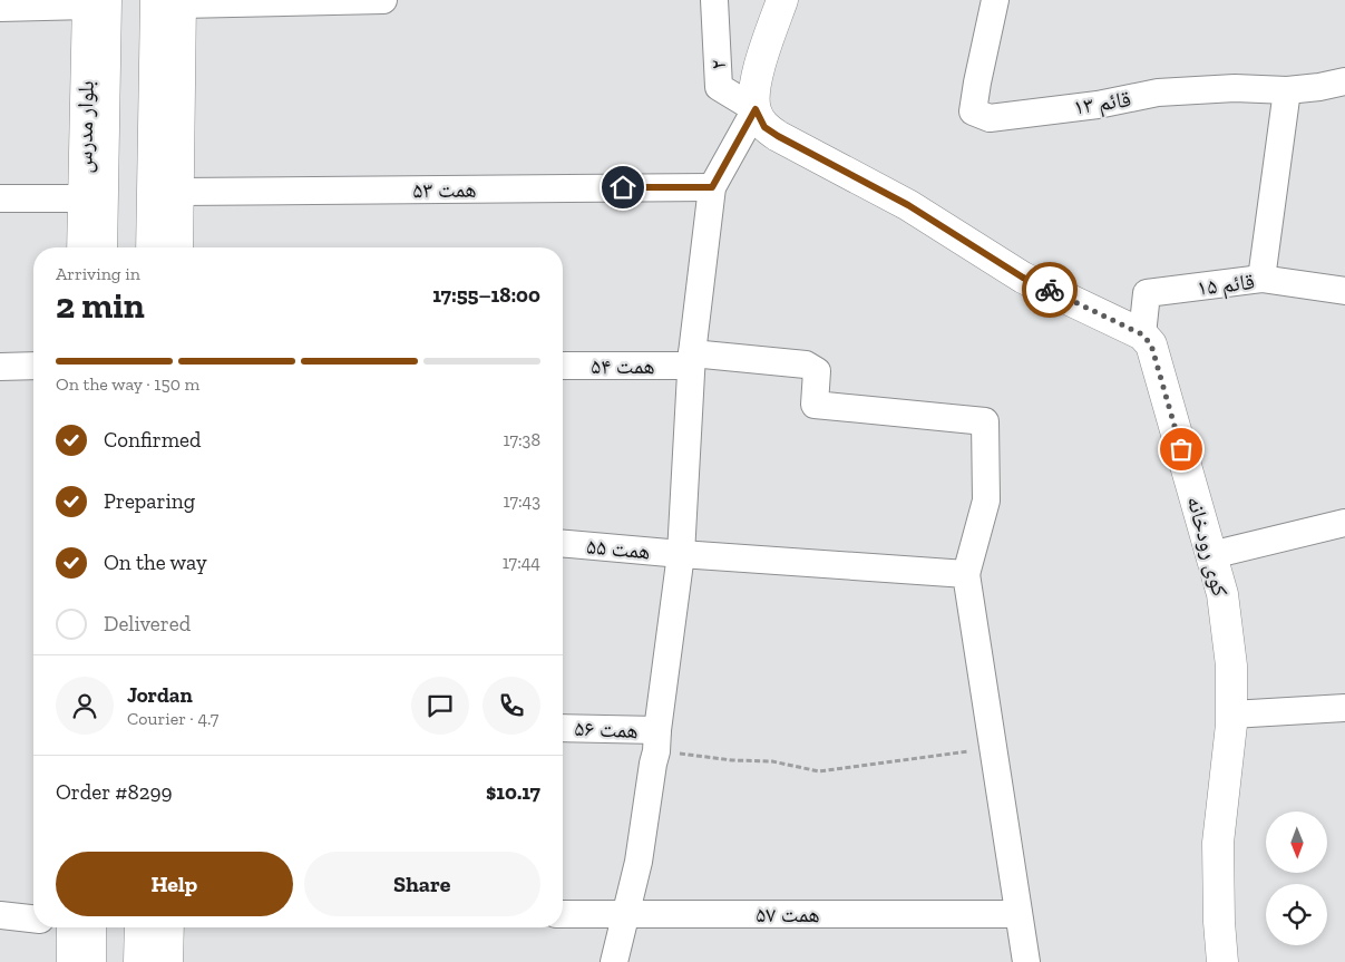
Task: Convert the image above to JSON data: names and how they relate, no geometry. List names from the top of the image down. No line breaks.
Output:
{"streets":{"street":["۲","قائم ۱۳","بلوار مدرس","همت ۵۳","قائم ۱۵","همت ۵۴","کوی رودخانه","همت ۵۵","همت ۵۶","همت ۵۷"]},"crossings":[["قائم ۱۵","کوی رودخانه"],["همت ۵۴","همت ۵۵"]],"north":"bottom","page":{"heading":["2 min","Arriving in","17:55–18:00"],"panel":["Jordan","Courier · 4.7","Order #8299","$10.17"],"bar":"On the way · 150 m","list":[["Confirmed","17:38"],["Preparing","17:43"],["On the way","17:44"],"Delivered"],"buttons":["Help","Share"]}}
